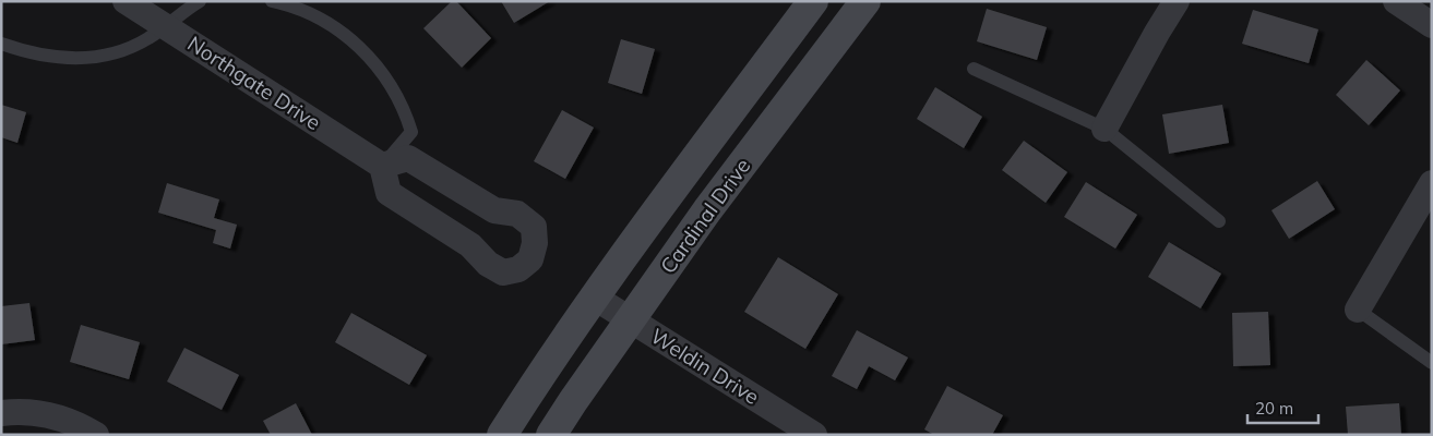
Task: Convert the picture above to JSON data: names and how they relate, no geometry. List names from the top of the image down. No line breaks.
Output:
{"streets":{"main road":["Cardinal Drive"],"street":["Northgate Drive","Weldin Drive"]},"crossings":[["Cardinal Drive","Weldin Drive"]],"scale_bar":"20 m"}
